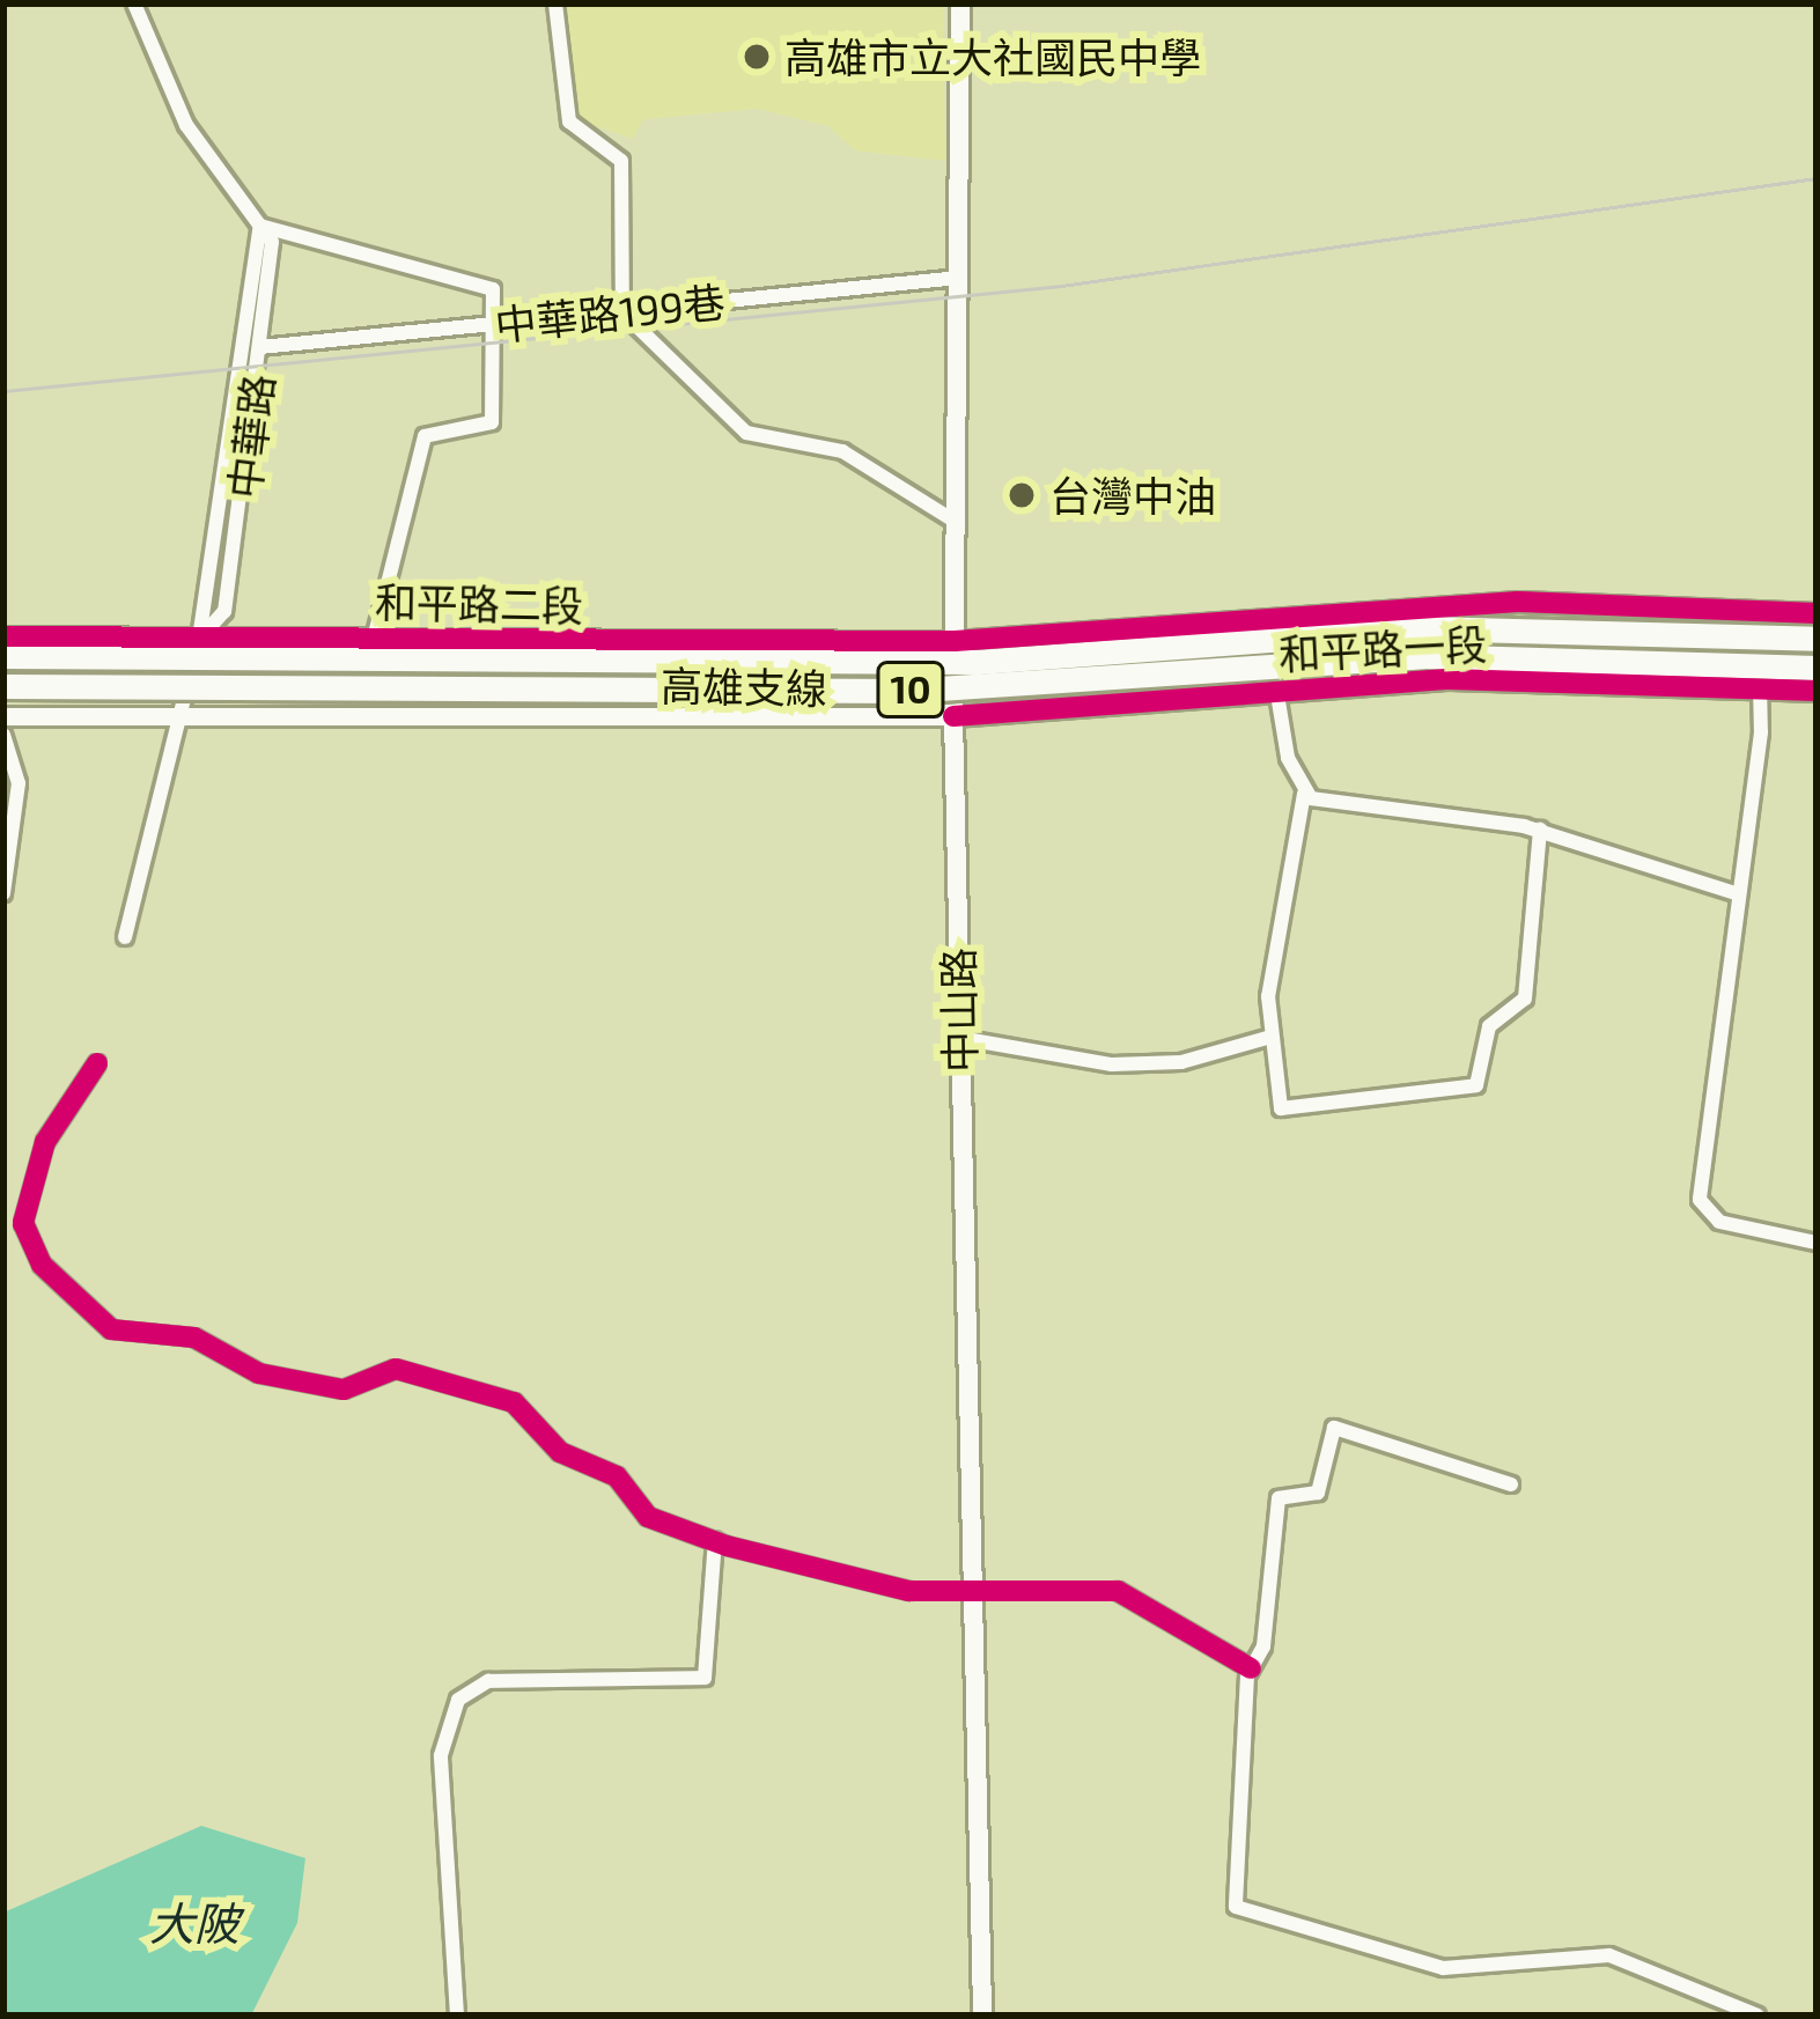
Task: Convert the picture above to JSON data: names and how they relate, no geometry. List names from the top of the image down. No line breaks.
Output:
{"streets":{"highway":["高雄支線","10"],"main road":["中山路"],"street":["中華路199巷","中華路","和平路二段","和平路一段"]},"crossings":[["中華路199巷","中華路"],["中華路199巷","中山路"],["中華路","和平路二段"],["和平路二段","和平路一段"],["和平路二段","中山路"],["和平路一段","中山路"]],"water":["大陂"],"places":["高雄市立大社國民中學","台灣中油"]}
